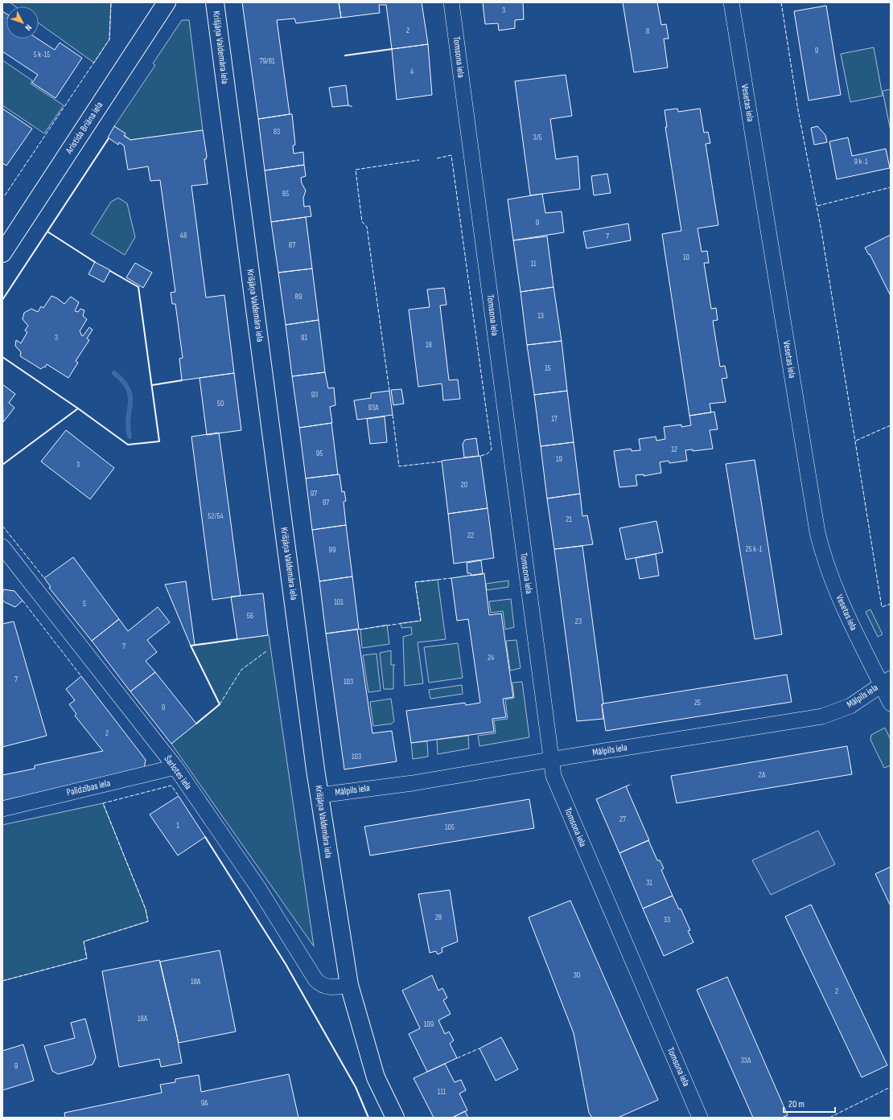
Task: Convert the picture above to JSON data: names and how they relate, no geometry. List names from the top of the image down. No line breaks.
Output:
{"streets":{"main road":["Krišjāņa Valdemāra iela","Aristida Briāna iela"],"street":["Tomsona iela","Vesetas iela","Mālpils iela","Šarlotes iela","Palīdzības iela"]},"crossings":[["Krišjāņa Valdemāra iela","Mālpils iela"],["Krišjāņa Valdemāra iela","Šarlotes iela"],["Tomsona iela","Mālpils iela"],["Vesetas iela","Mālpils iela"],["Šarlotes iela","Palīdzības iela"]],"house_numbers":["3","2","8","9","5 k-15","79/81","4","83","3/5","9 k-1","85","9","48","7","87","10","11","89","13","3","91","18","15","93","50","93A","17","12","95","19","3","20","97","97","52/54","21","22","25 k-1","99","101","5","56","23","7","24","7","103","25","9","2","103","2A","27","1","105","31","28","33","30","18A","2","18A","109","33A","9","111","9A"],"scale_bar":"20 m","north":"bottom right"}
